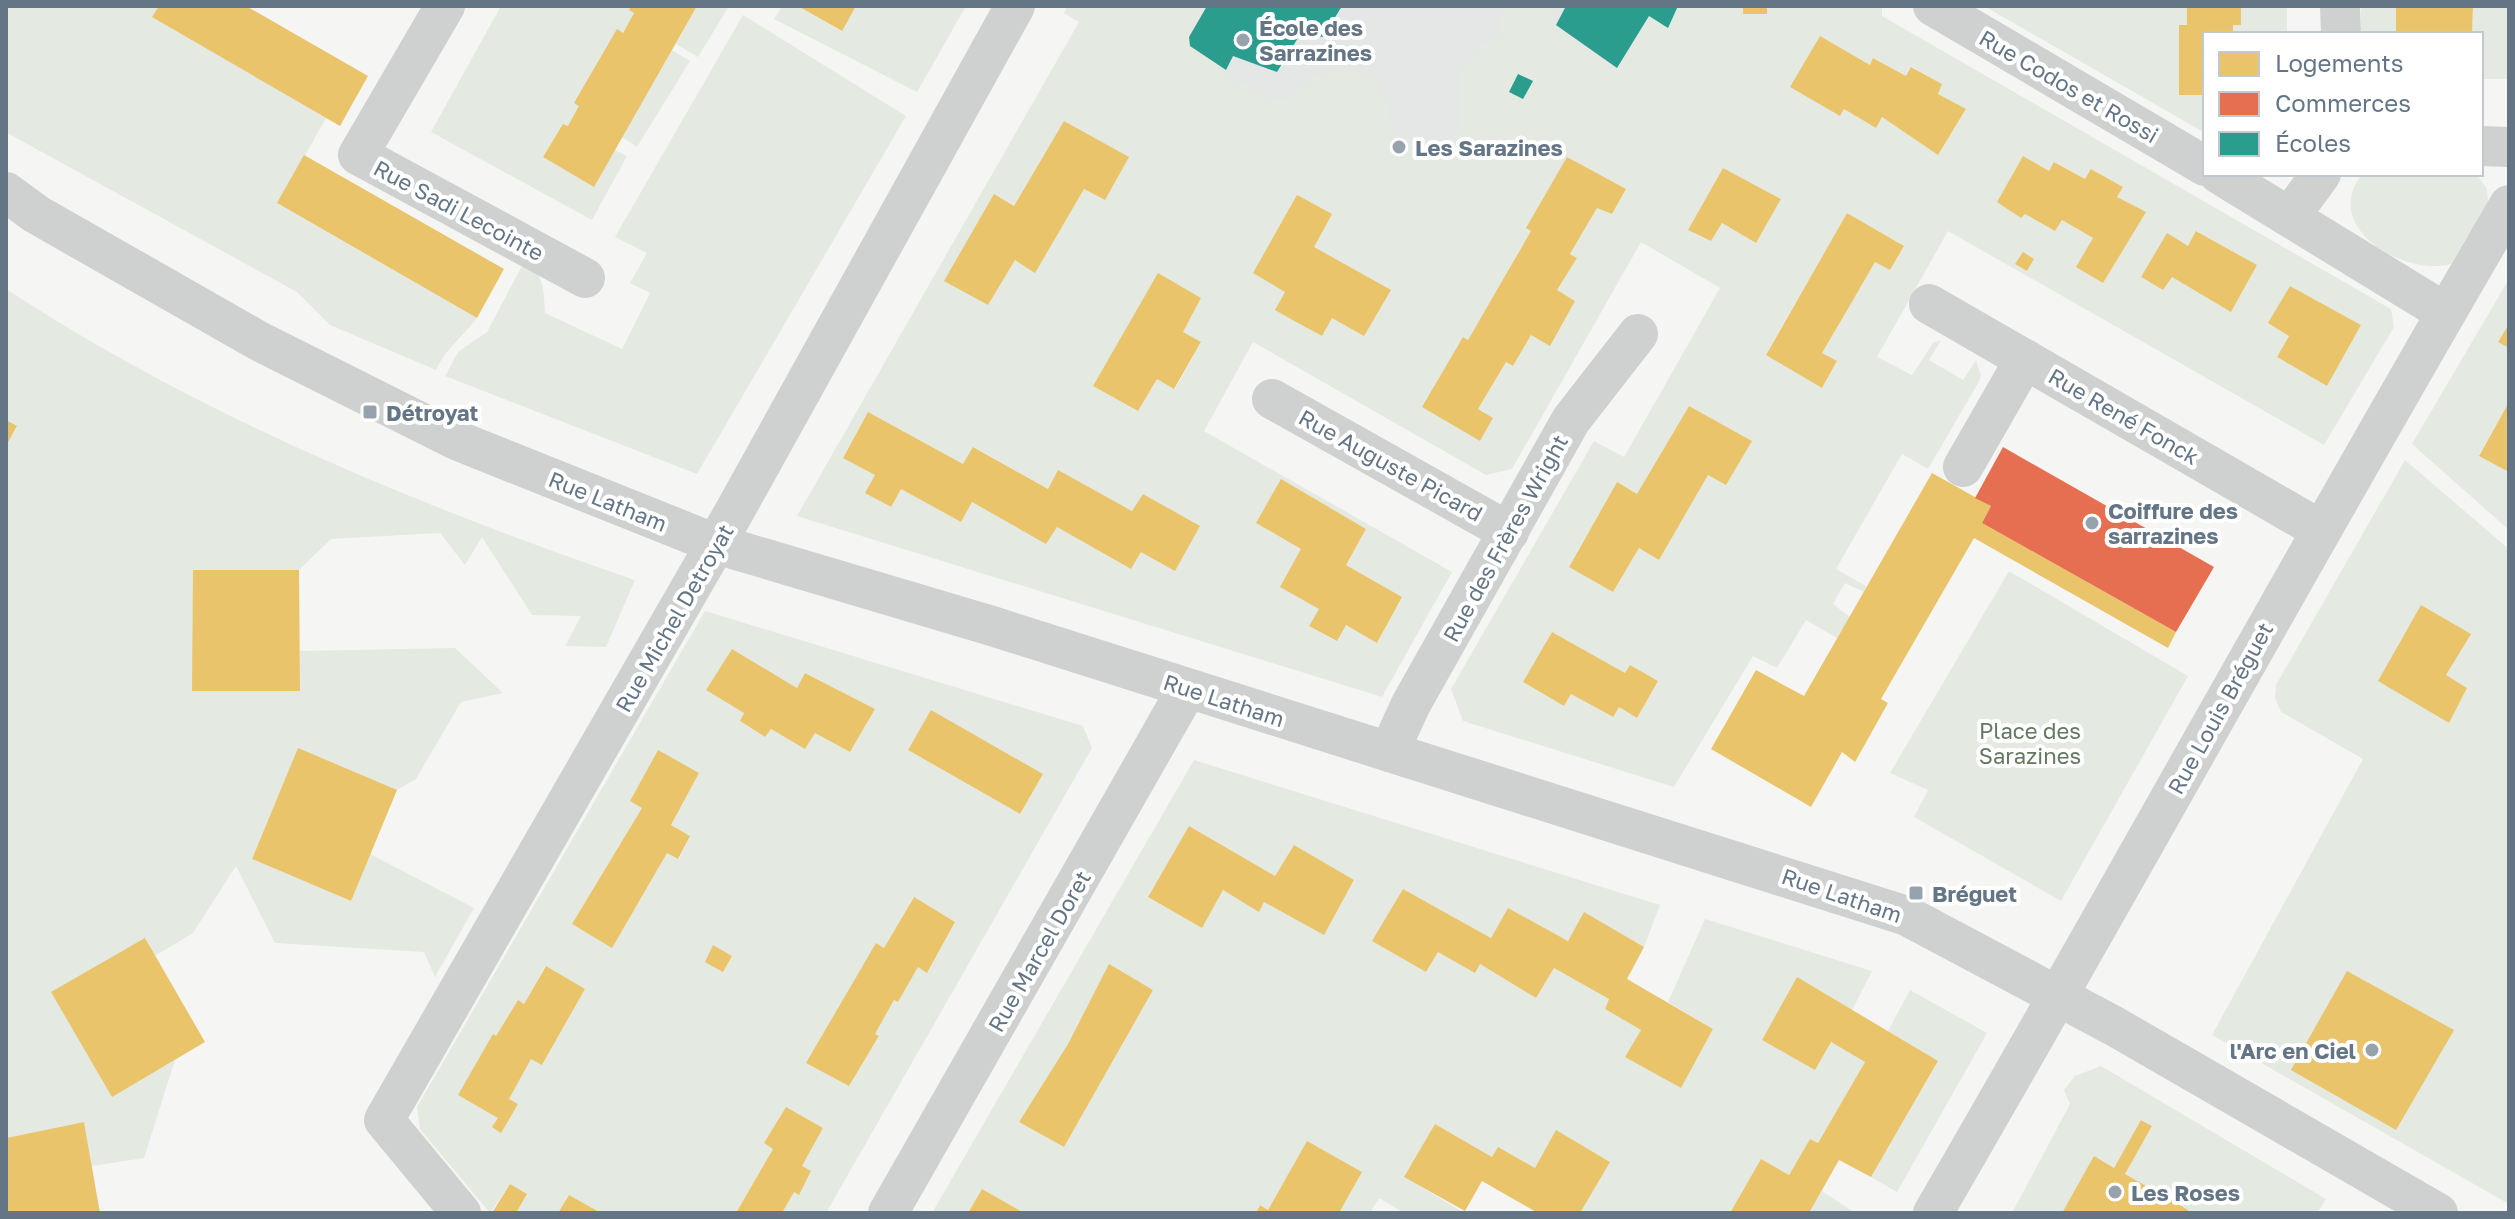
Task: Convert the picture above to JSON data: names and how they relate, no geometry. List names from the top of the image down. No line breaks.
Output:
{"streets":{"street":["Rue Codos et Rossi","Rue Sadi Lecointe","Rue René Fonck","Rue Auguste Picard","Rue Latham","Rue des Frères Wright","Rue Michel Detroyat","Rue Louis Bréguet","Rue Marcel Doret"]},"crossings":[["Rue René Fonck","Rue Louis Bréguet"],["Rue Auguste Picard","Rue des Frères Wright"],["Rue Latham","Rue des Frères Wright"],["Rue Latham","Rue Michel Detroyat"],["Rue Latham","Rue Louis Bréguet"],["Rue Latham","Rue Marcel Doret"]],"parks":["Place des Sarazines"],"places":{"other":["École des Sarrazines","Les Sarazines","Coiffure des sarrazines","l'Arc en Ciel","Les Roses"],"transit":["Détroyat","Bréguet"]},"legend":["Logements","Commerces","Écoles"]}
